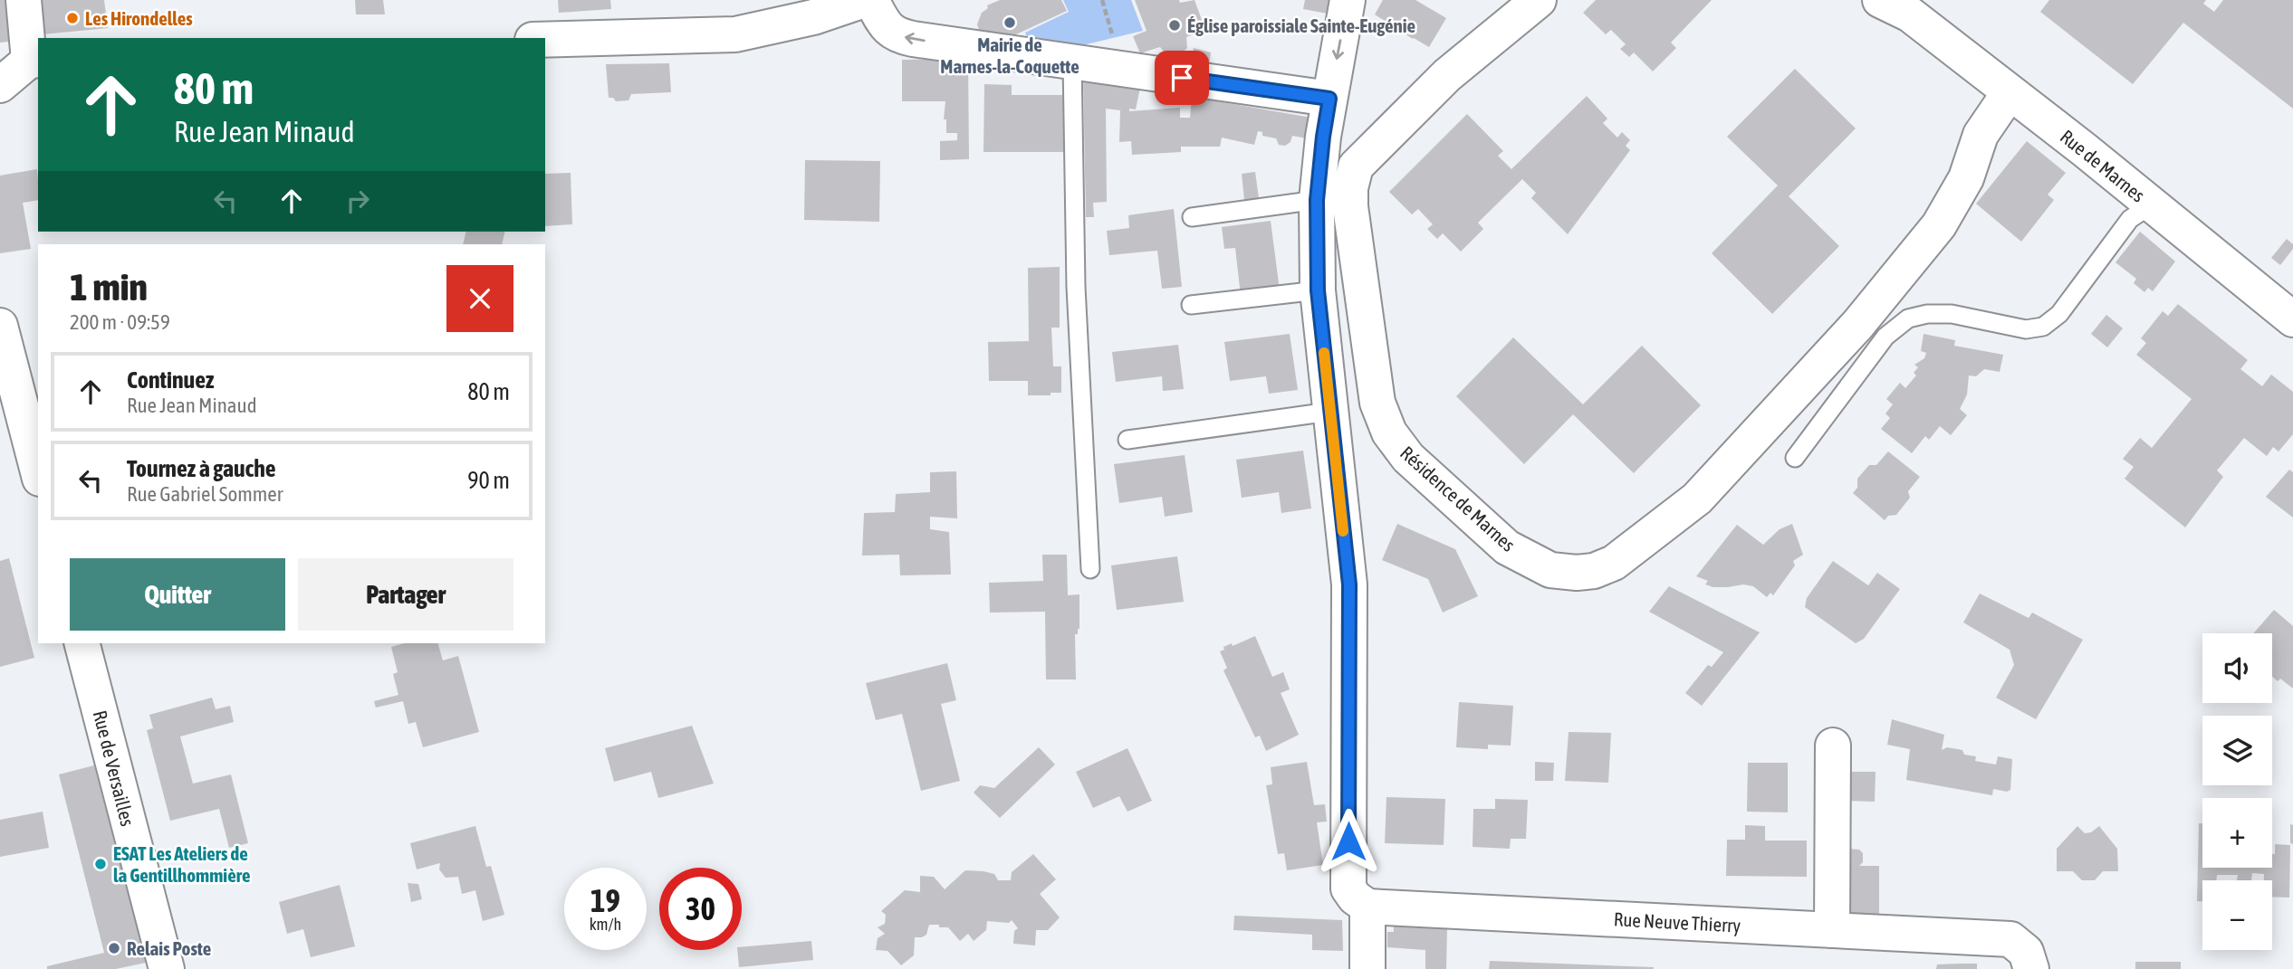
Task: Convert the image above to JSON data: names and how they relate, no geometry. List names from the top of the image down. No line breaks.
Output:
{"streets":{"street":["Rue de Marnes","Résidence de Marnes","Rue de Versailles","Rue Neuve Thierry"]},"crossings":[["Rue de Marnes","Résidence de Marnes"]],"places":["Les Hirondelles","Mairie de Marnes-la-Coquette","Église paroissiale Sainte-Eugénie","ESAT Les Ateliers de la Gentillhommière","Relais Poste"],"page":{"turn":["80 m","Rue Jean Minaud"],"heading":["1 min","200 m · 09:59"],"list":[{"name":"Continuez","note":"Rue Jean Minaud","value":"80 m"},{"name":"Tournez à gauche","note":"Rue Gabriel Sommer","value":"90 m"}],"buttons":["Quitter","Partager"],"map_buttons":["+","−"],"speed":"19 km/h","limit":"30"}}
